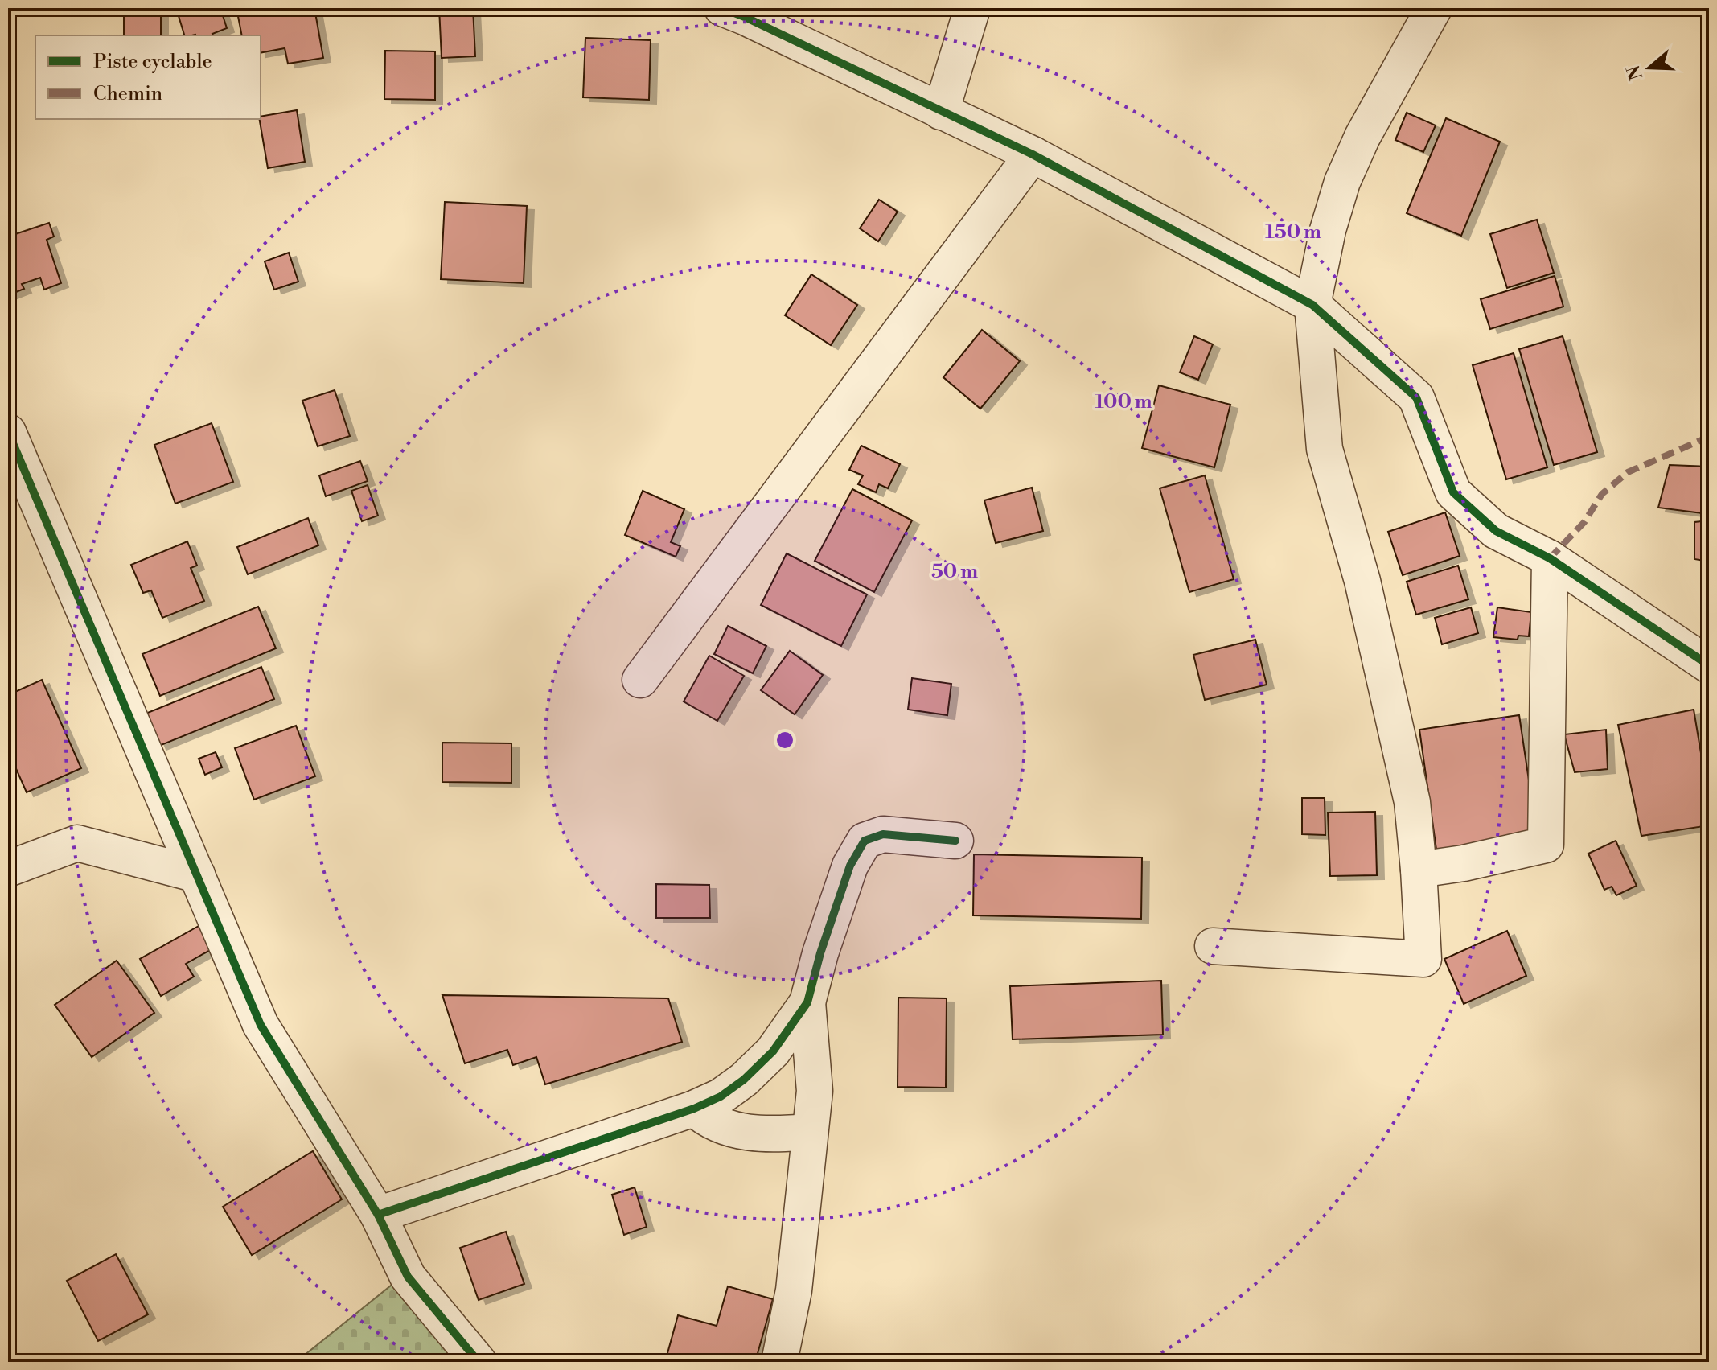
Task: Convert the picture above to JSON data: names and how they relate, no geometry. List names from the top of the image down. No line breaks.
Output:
{"legend":["Piste cyclable","Chemin"],"north":"left","rings":["150 m","100 m","50 m"]}
